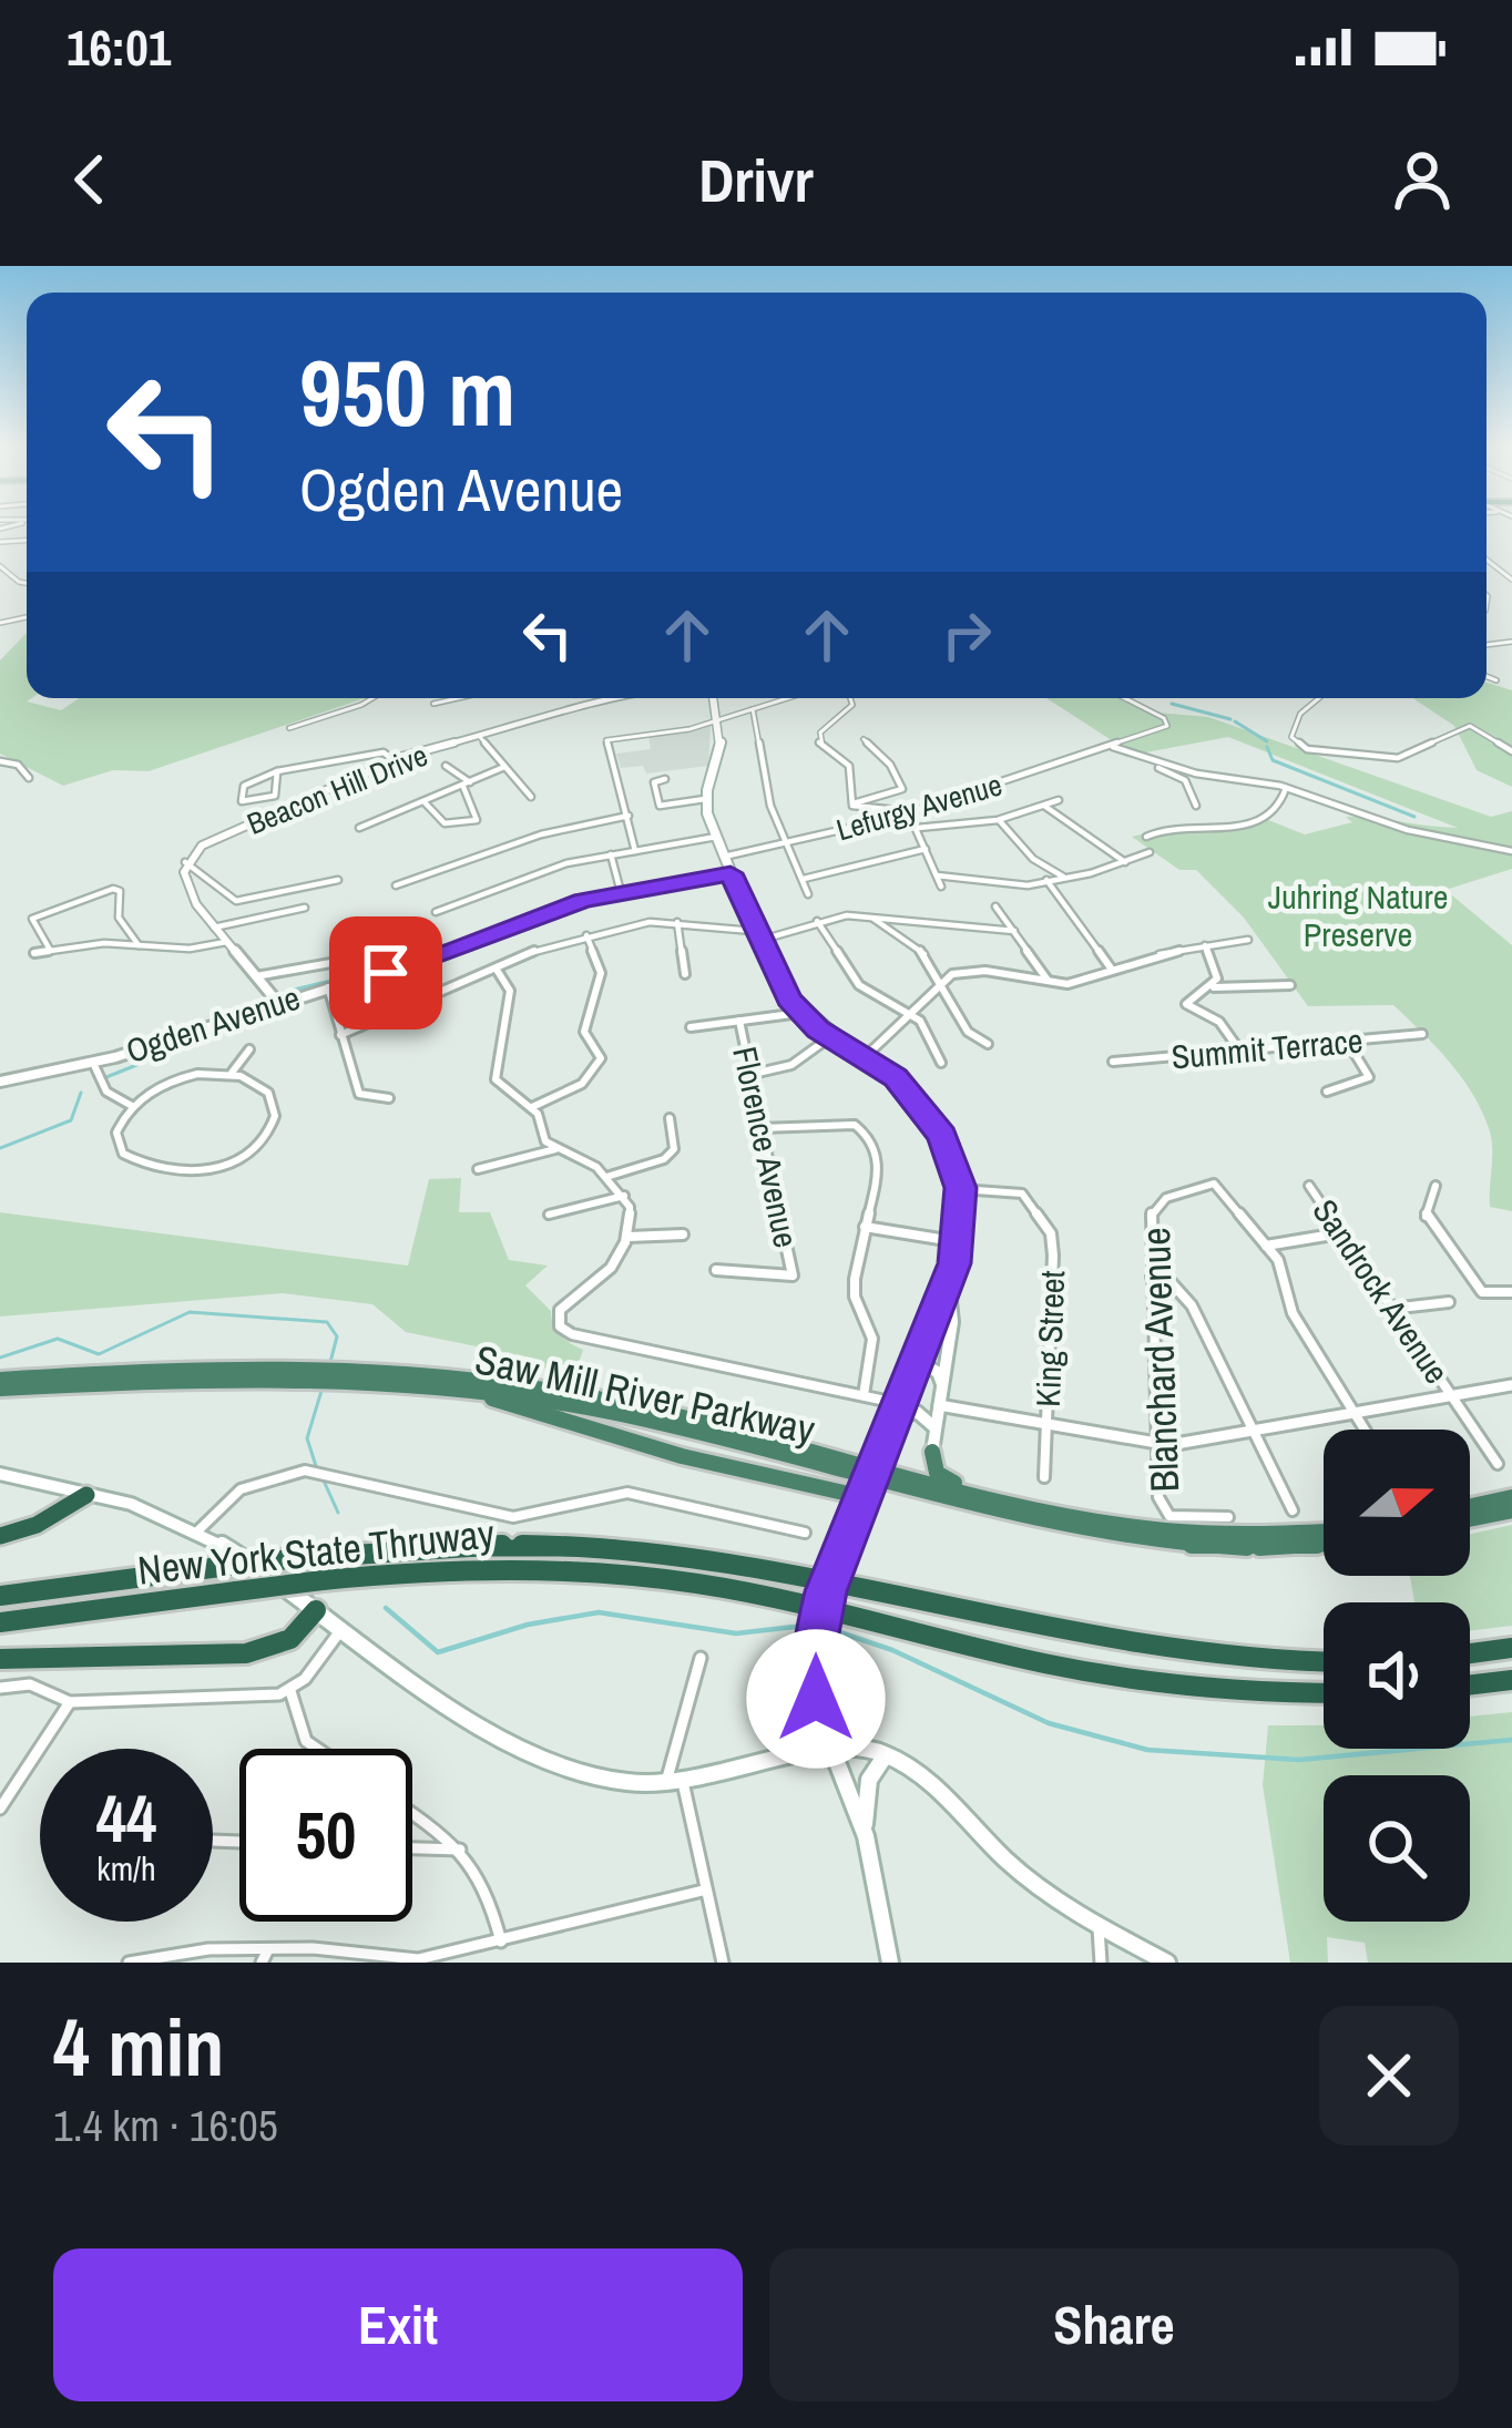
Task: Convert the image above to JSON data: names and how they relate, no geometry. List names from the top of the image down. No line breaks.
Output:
{"streets":{"highway":["Saw Mill River Parkway","New York State Thruway"],"street":["Beacon Hill Drive","Lefurgy Avenue","Ogden Avenue","Summit Terrace","Florence Avenue","Sandrock Avenue","King Street","Blanchard Avenue"]},"parks":["Juhring Nature Preserve"],"north":"right","page":{"status":"16:01","header":"Drivr","turn":["950 m","Ogden Avenue"],"speed":"44 km/h","limit":"50","heading":["4 min","1.4 km · 16:05"],"buttons":["Exit","Share"]}}
